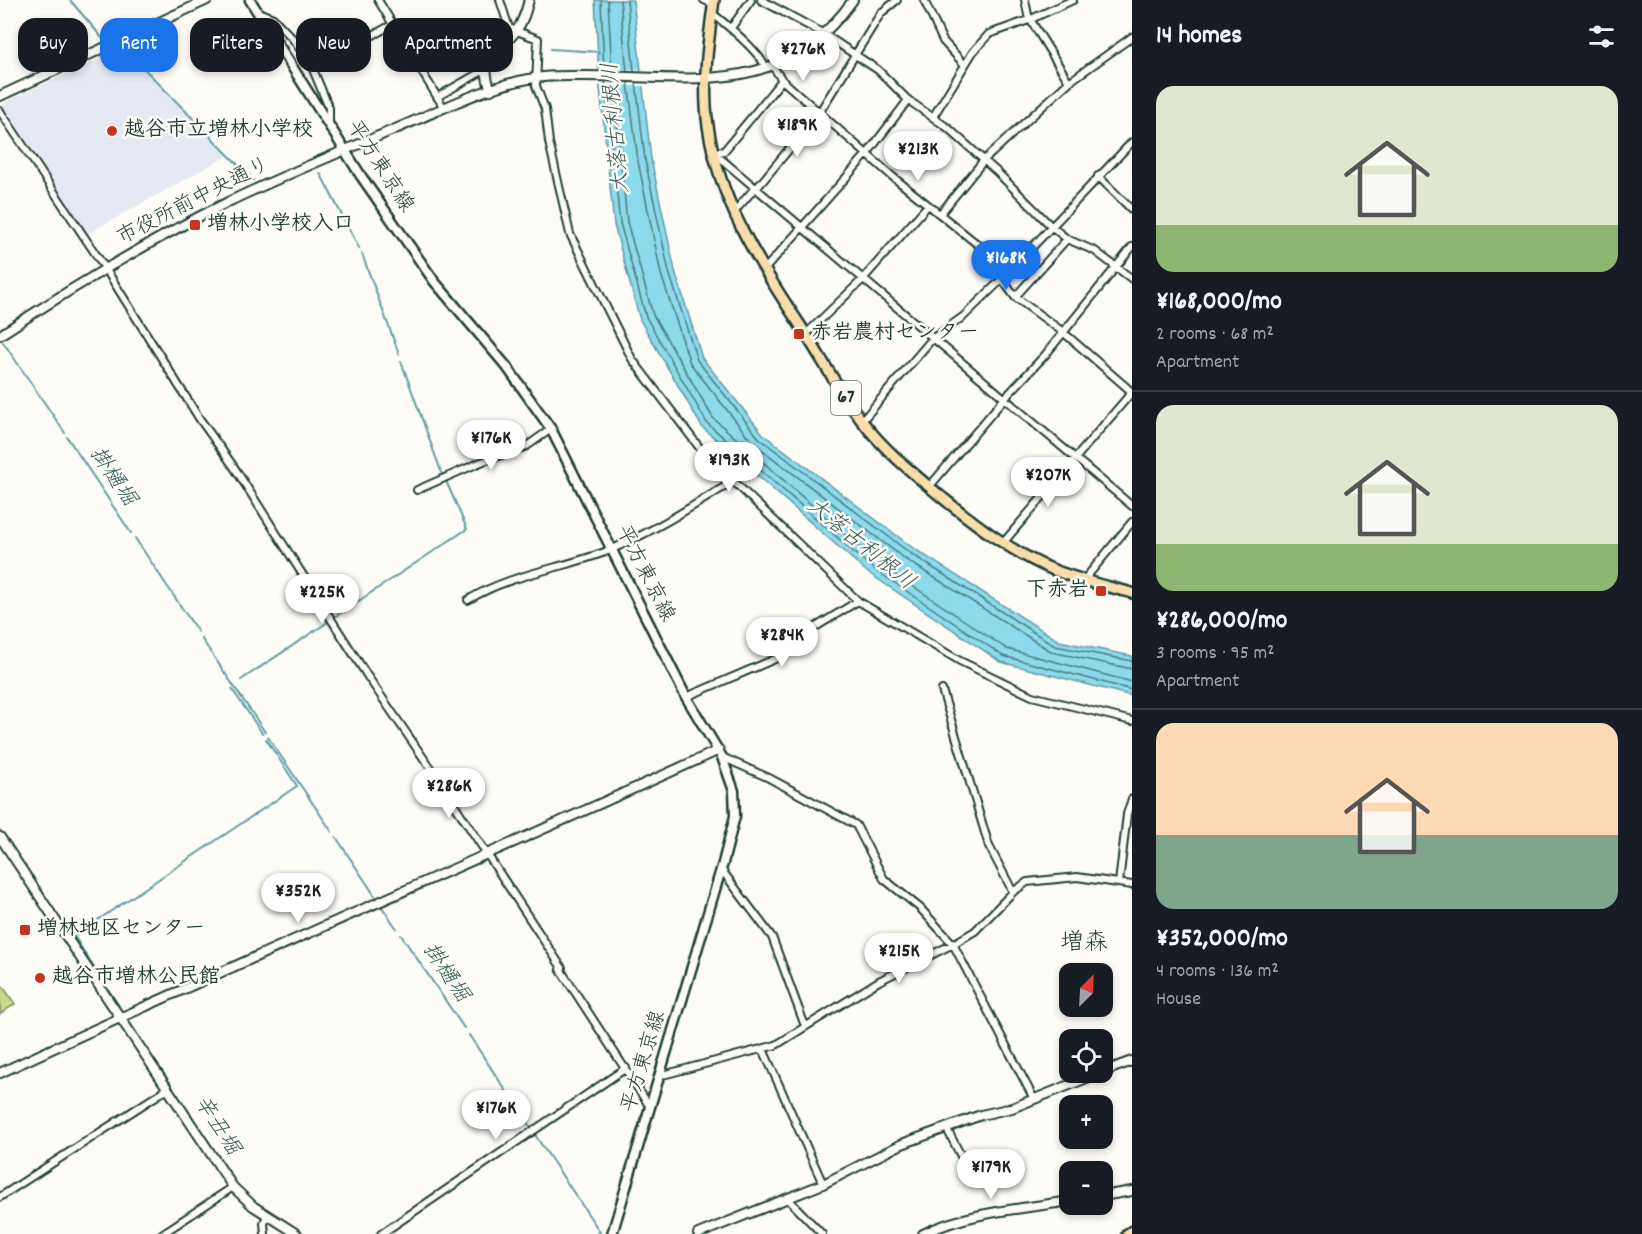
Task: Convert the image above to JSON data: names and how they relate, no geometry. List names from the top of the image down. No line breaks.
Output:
{"streets":{"main road":["平方東京線","67"],"street":["市役所前中央通り"]},"crossings":[["平方東京線","市役所前中央通り"],["市役所前中央通り","67"]],"districts":["増森"],"water":["大落古利根川","掛樋堀","辛丑堀"],"places":{"other":["越谷市立増林小学校","越谷市増林公民館"],"transit":["増林小学校入口","赤岩農村センター","下赤岩","増林地区センター"]},"north":"top right","page":{"heading":"14 homes","chip":["Buy","Rent","Filters","New","Apartment"],"price":["¥276K","¥189K","¥213K","¥168K","¥176K","¥193K","¥207K","¥225K","¥284K","¥286K","¥352K","¥215K","¥176K","¥179K"],"list":[{"name":"¥168,000/mo","note":"2 rooms · 68 m² · Apartment"},{"name":"¥286,000/mo","note":"3 rooms · 95 m² · Apartment"},{"name":"¥352,000/mo","note":"4 rooms · 136 m² · House"}],"map_buttons":["+","−"]}}
